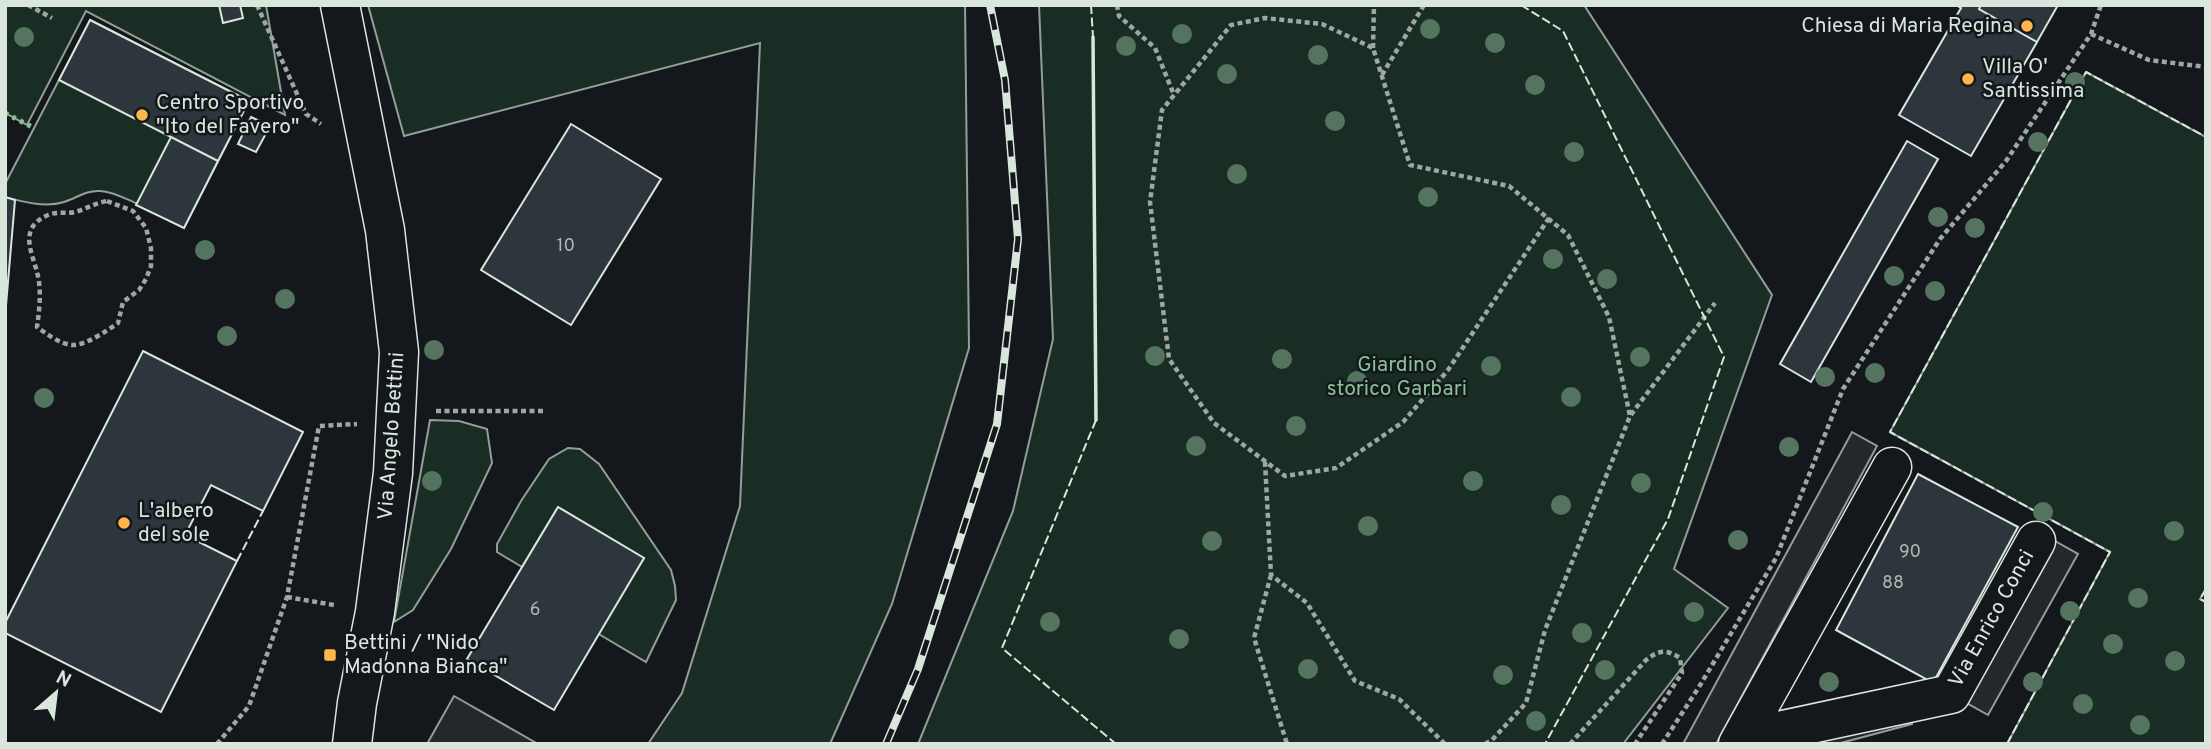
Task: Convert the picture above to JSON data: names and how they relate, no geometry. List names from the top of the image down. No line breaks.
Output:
{"streets":{"street":["Via Angelo Bettini","Via Enrico Conci"]},"parks":["Giardino storico Garbari"],"places":{"other":["Chiesa di Maria Regina","Villa O' Santissima","Centro Sportivo \"Ito del Favero\"","L'albero del sole"],"transit":["Bettini / \"Nido Madonna Bianca\""]},"house_numbers":["10","90","88","6"],"north":"top right"}
